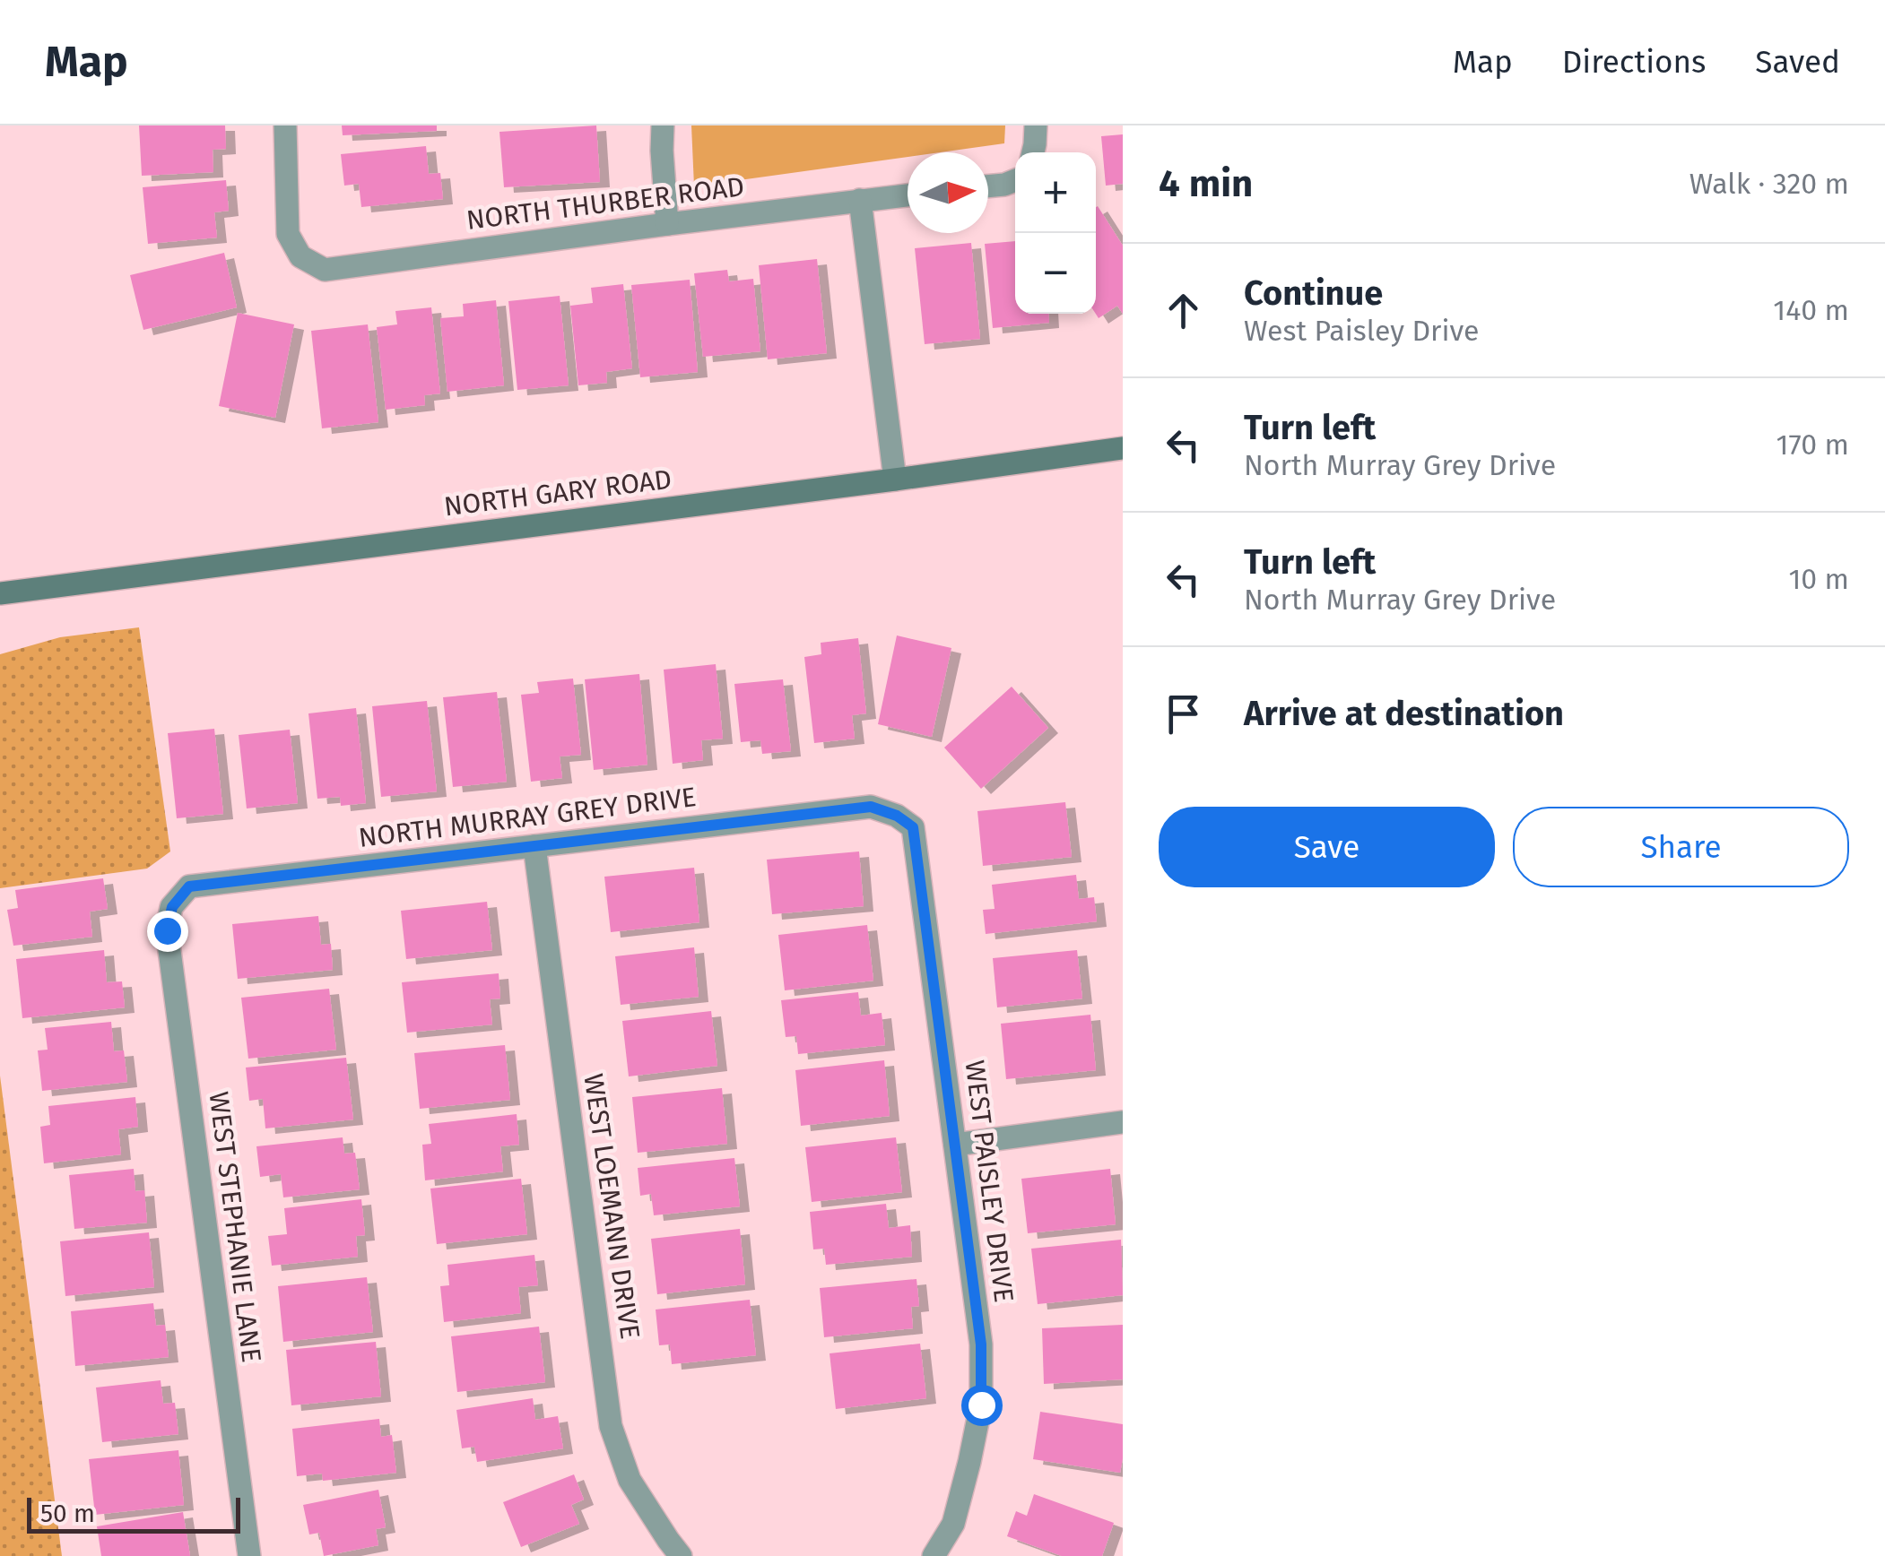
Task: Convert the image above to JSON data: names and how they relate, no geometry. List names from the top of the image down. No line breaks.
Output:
{"streets":{"main road":["NORTH GARY ROAD"],"street":["NORTH THURBER ROAD","NORTH MURRAY GREY DRIVE","WEST PAISLEY DRIVE","WEST LOEMANN DRIVE","WEST STEPHANIE LANE"]},"crossings":[["NORTH MURRAY GREY DRIVE","WEST PAISLEY DRIVE"],["NORTH MURRAY GREY DRIVE","WEST LOEMANN DRIVE"],["NORTH MURRAY GREY DRIVE","WEST STEPHANIE LANE"]],"scale_bar":"50 m","north":"right","page":{"header":"Map","nav":["Map","Directions","Saved"],"heading":["4 min","Walk · 320 m"],"map_buttons":["+","−"],"list":[["Continue","West Paisley Drive","140 m"],["Turn left","North Murray Grey Drive","170 m"],["Turn left","North Murray Grey Drive","10 m"],"Arrive at destination"],"buttons":["Save","Share"],"scale":"50 m"}}
